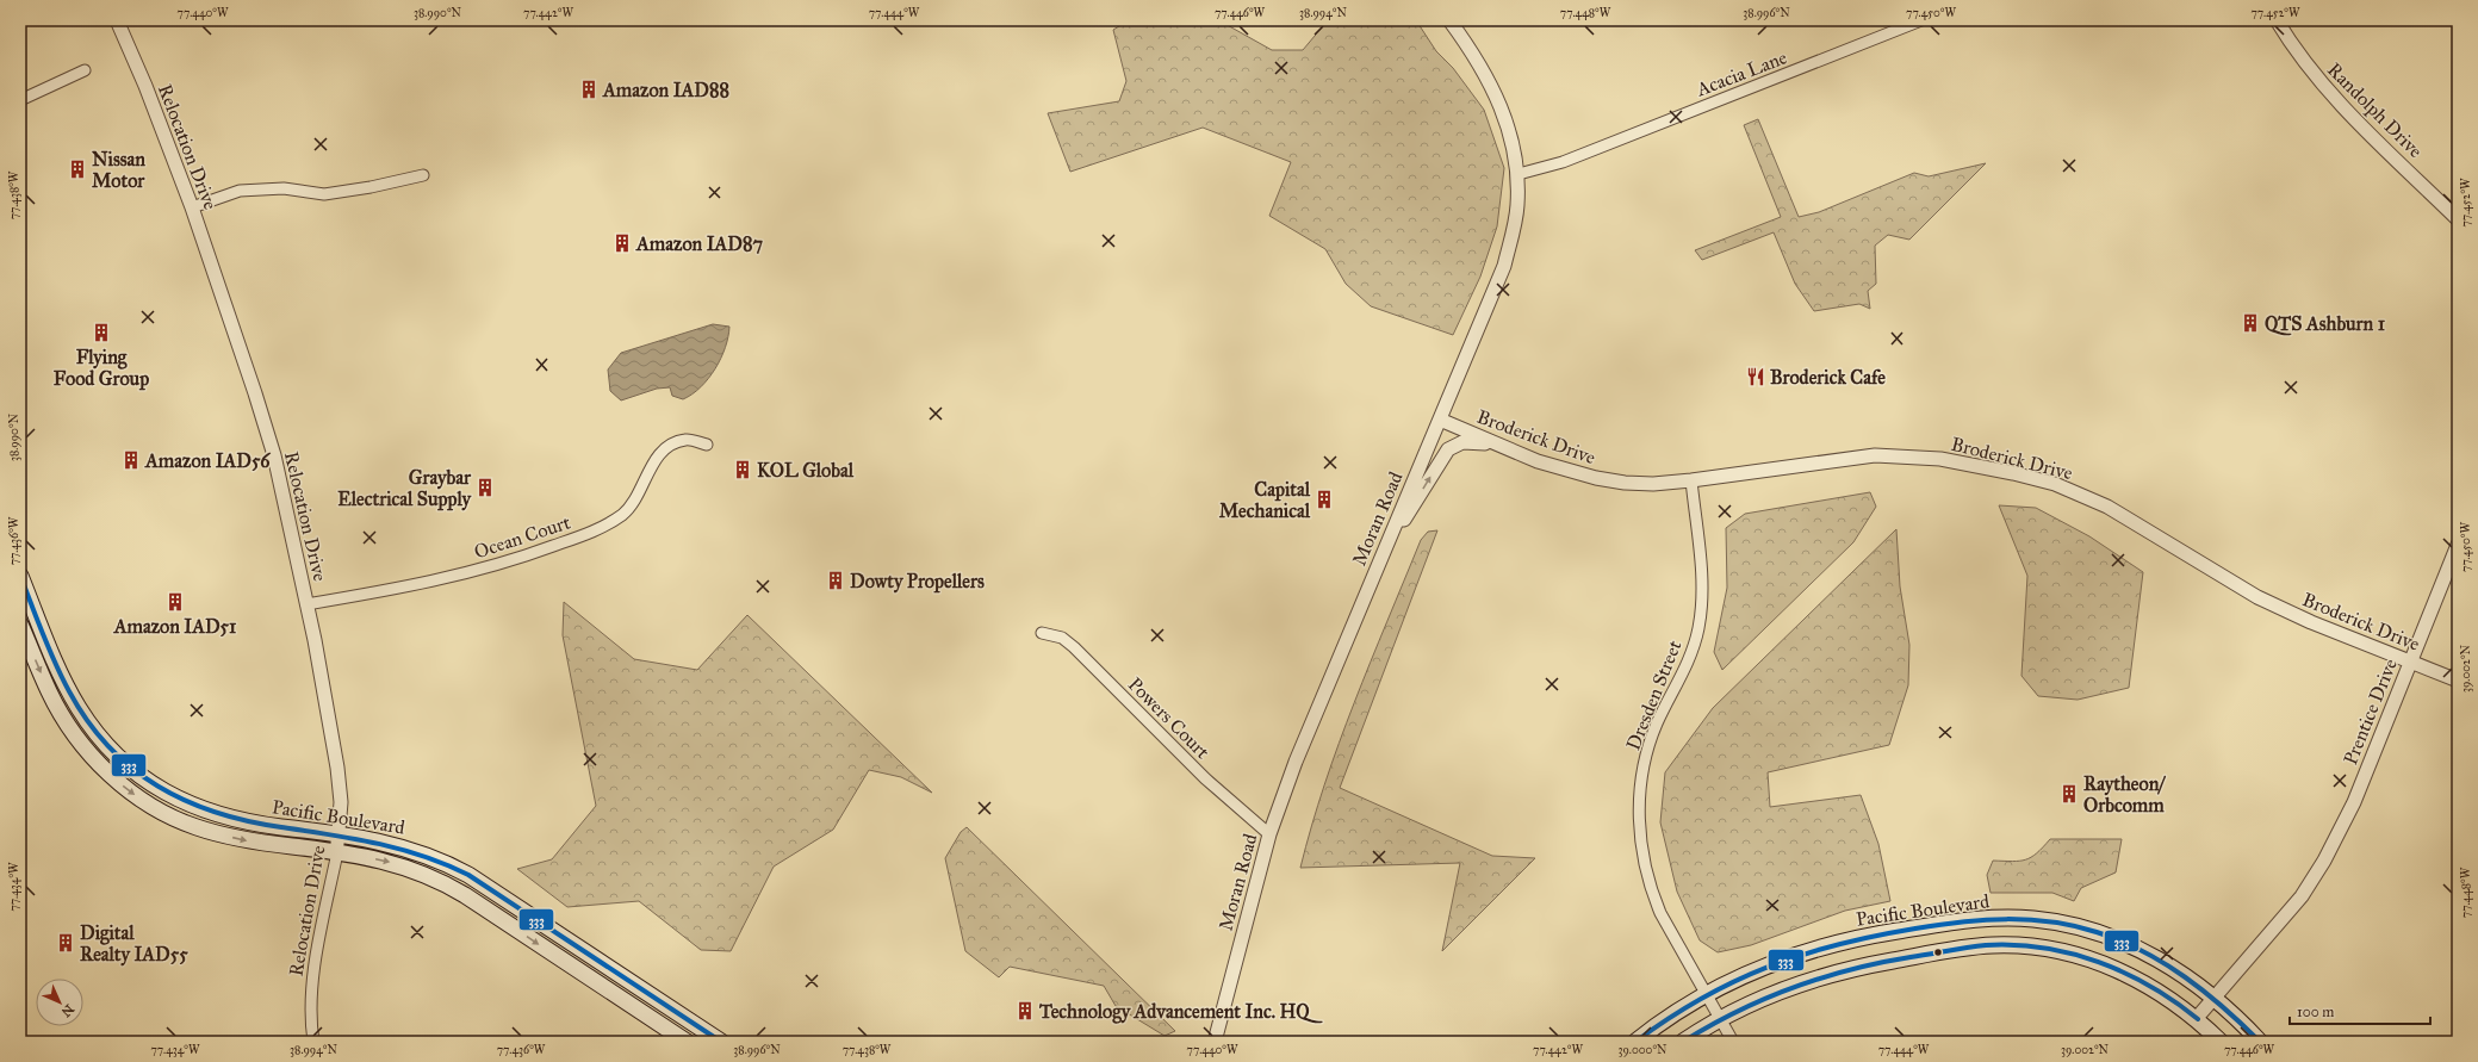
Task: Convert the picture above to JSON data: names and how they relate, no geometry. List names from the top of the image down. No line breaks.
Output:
{"streets":{"main road":["Pacific Boulevard"],"street":["Acacia Lane","Randolph Drive","Relocation Drive","Broderick Drive","Moran Road","Ocean Court","Dresden Street","Prentice Drive","Powers Court"]},"crossings":[["Acacia Lane","Moran Road"],["Relocation Drive","Ocean Court"],["Relocation Drive","Pacific Boulevard"],["Broderick Drive","Moran Road"],["Broderick Drive","Dresden Street"],["Broderick Drive","Prentice Drive"],["Moran Road","Powers Court"],["Dresden Street","Pacific Boulevard"],["Prentice Drive","Pacific Boulevard"]],"places":{"building":["Amazon IAD88","Nissan Motor","Amazon IAD87","QTS Ashburn 1","Flying Food Group","Amazon IAD56","KOL Global","Graybar Electrical Supply","Capital Mechanical","Dowty Propellers","Amazon IAD51","Raytheon/ Orbcomm","Digital Realty IAD55","Technology Advancement Inc. HQ"],"restaurant":["Broderick Cafe"]},"lines":["transit line 333"],"scale_bar":"100 m","north":"bottom right","coordinates":["77.440°W","38.990°N","77.442°W","77.444°W","77.446°W","38.994°N","77.448°W","38.996°N","77.450°W","77.452°W","77.438°W","77.436°W","39.002°N","77.434°W","39.000°N"]}
